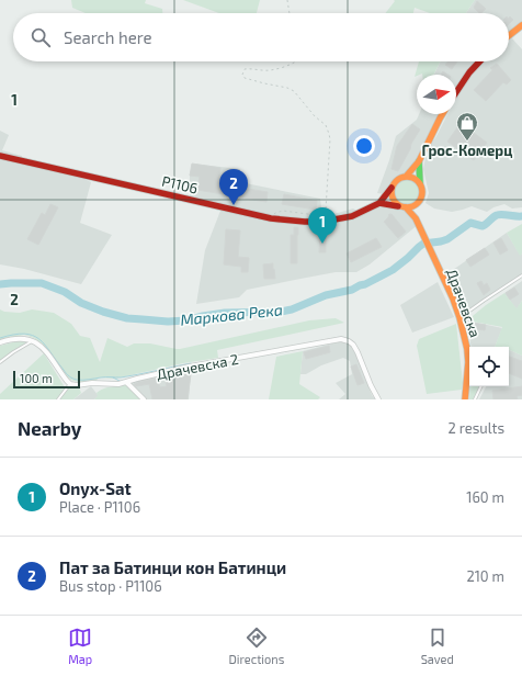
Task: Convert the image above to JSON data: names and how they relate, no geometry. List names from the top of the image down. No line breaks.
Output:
{"streets":{"main road":["P1106","Драчевска"],"street":["Драчевска 2"]},"water":["Маркова Река"],"places":{"shop":["Грос-Комерц"]},"scale_bar":"100 m","north":"right","page":{"search":"Search here","pins":["2","1"],"scale":"100 m","heading":["Nearby","2 results"],"list":[{"mark":"1","name":"Onyx-Sat","note":"Place · P1106","value":"160 m"},{"mark":"2","name":"Пат за Батинци кон Батинци","note":"Bus stop · P1106","value":"210 m"}],"nav":["Map","Directions","Saved"]},"grid":{"rows":["1","2"]}}
